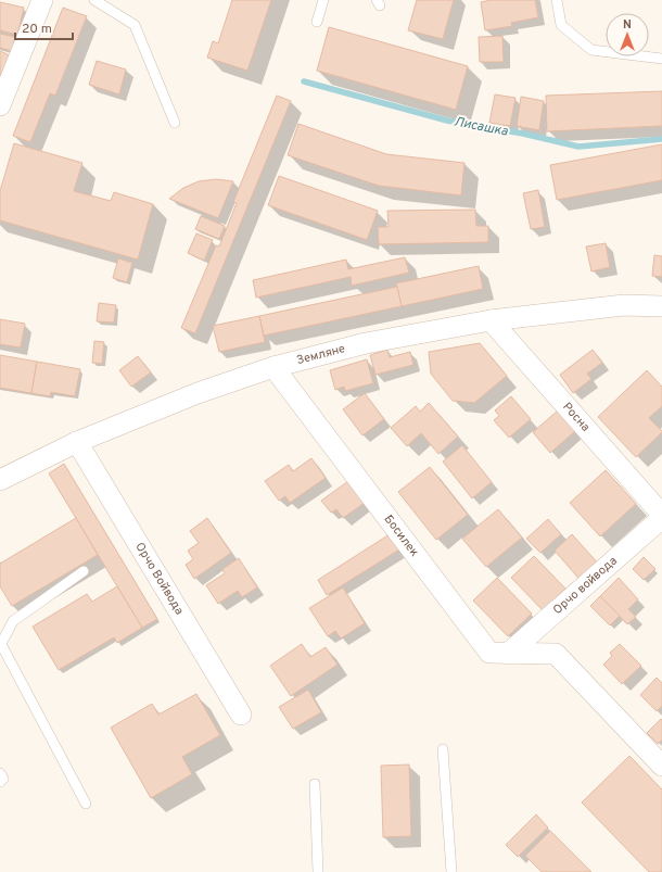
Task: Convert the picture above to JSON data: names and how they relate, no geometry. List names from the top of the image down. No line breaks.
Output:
{"streets":{"street":["Земляне","Росна","Босилек","Орчо Войвода","Орчо войвода"]},"crossings":[["Земляне","Росна"],["Земляне","Босилек"],["Земляне","Орчо Войвода"],["Росна","Орчо войвода"],["Босилек","Орчо войвода"]],"water":["Лисашка"],"scale_bar":"20 m","north":"top"}
